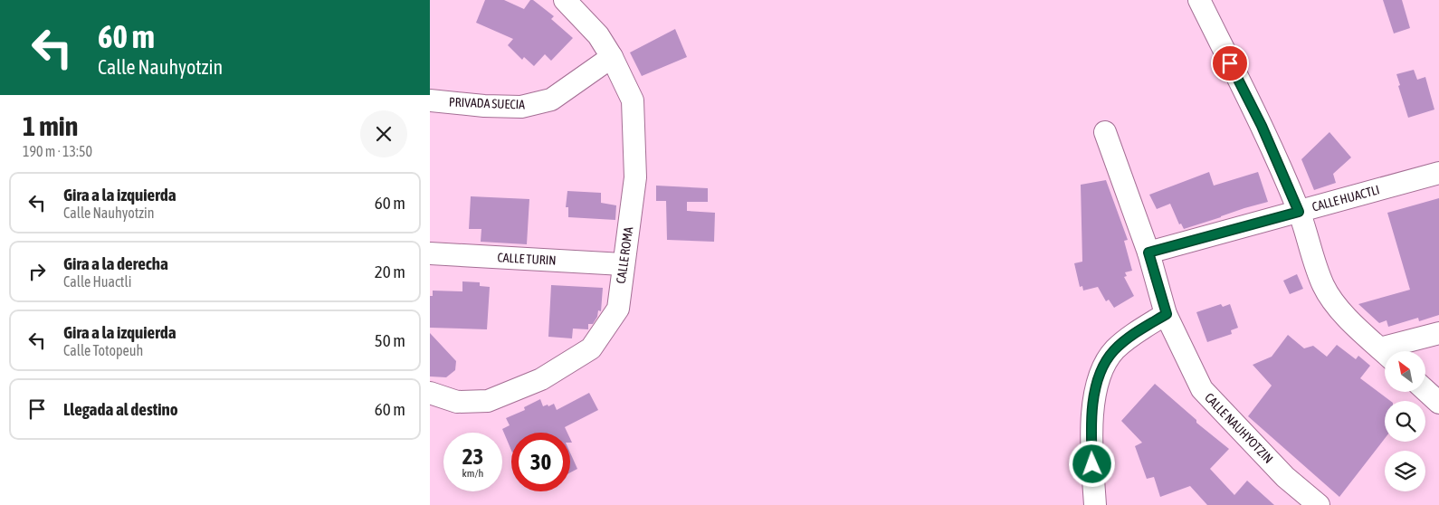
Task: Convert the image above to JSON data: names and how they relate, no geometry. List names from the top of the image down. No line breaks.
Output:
{"streets":{"street":["PRIVADA SUECIA","CALLE HUACTLI","CALLE ROMA","CALLE TURIN","CALLE NAUHYOTZIN"]},"crossings":[["PRIVADA SUECIA","CALLE ROMA"],["CALLE HUACTLI","CALLE NAUHYOTZIN"],["CALLE ROMA","CALLE TURIN"]],"north":"top left","page":{"turn":["60 m","Calle Nauhyotzin"],"heading":["1 min","190 m · 13:50"],"list":[{"name":"Gira a la izquierda","note":"Calle Nauhyotzin","value":"60 m"},{"name":"Gira a la derecha","note":"Calle Huactli","value":"20 m"},{"name":"Gira a la izquierda","note":"Calle Totopeuh","value":"50 m"},{"name":"Llegada al destino","value":"60 m"}],"speed":"23 km/h","limit":"30"}}
